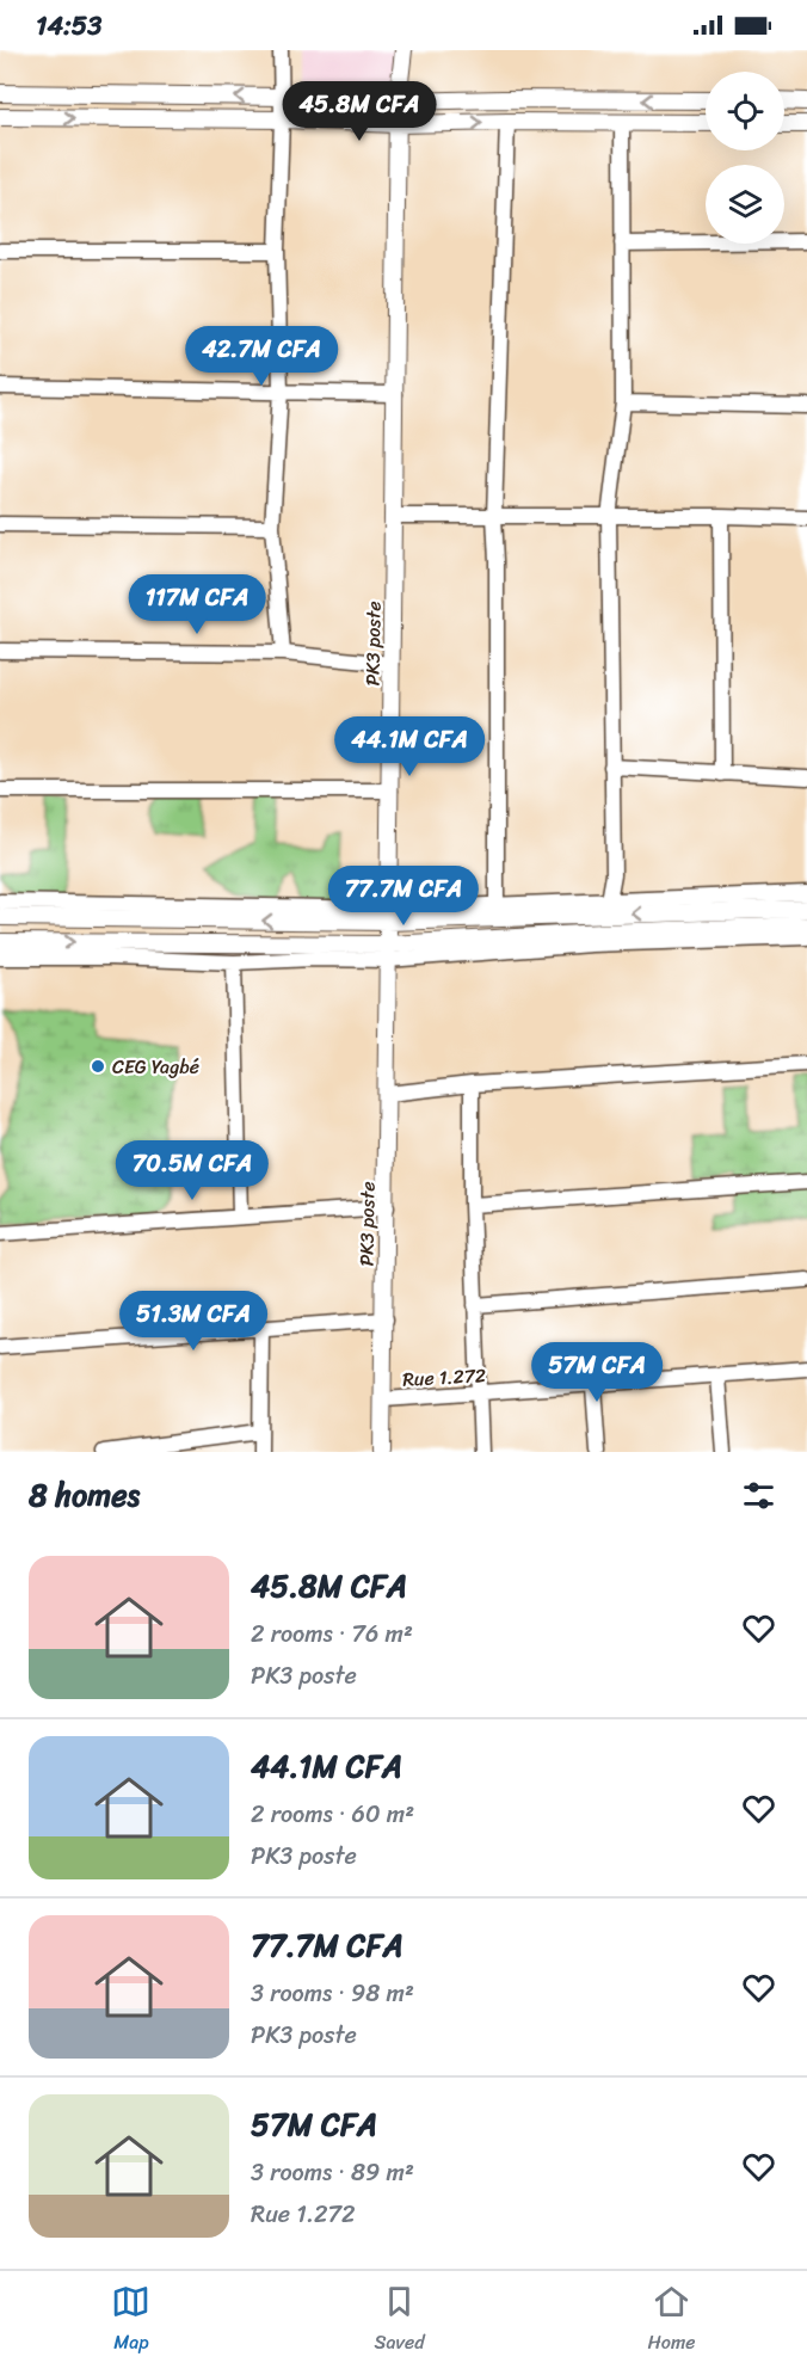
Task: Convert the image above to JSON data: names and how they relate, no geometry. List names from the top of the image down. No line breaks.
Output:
{"streets":{"street":["PK3 poste","Rue 1.272"]},"crossings":[["PK3 poste","Rue 1.272"]],"places":["CEG Yagbé"],"page":{"status":"14:53","price":["45.8M CFA","42.7M CFA","117M CFA","44.1M CFA","77.7M CFA","70.5M CFA","51.3M CFA","57M CFA"],"heading":"8 homes","list":[{"name":"45.8M CFA","note":"2 rooms · 76 m² · PK3 poste"},{"name":"44.1M CFA","note":"2 rooms · 60 m² · PK3 poste"},{"name":"77.7M CFA","note":"3 rooms · 98 m² · PK3 poste"},{"name":"57M CFA","note":"3 rooms · 89 m² · Rue 1.272"}],"tabs":["Map","Saved","Home"]}}
